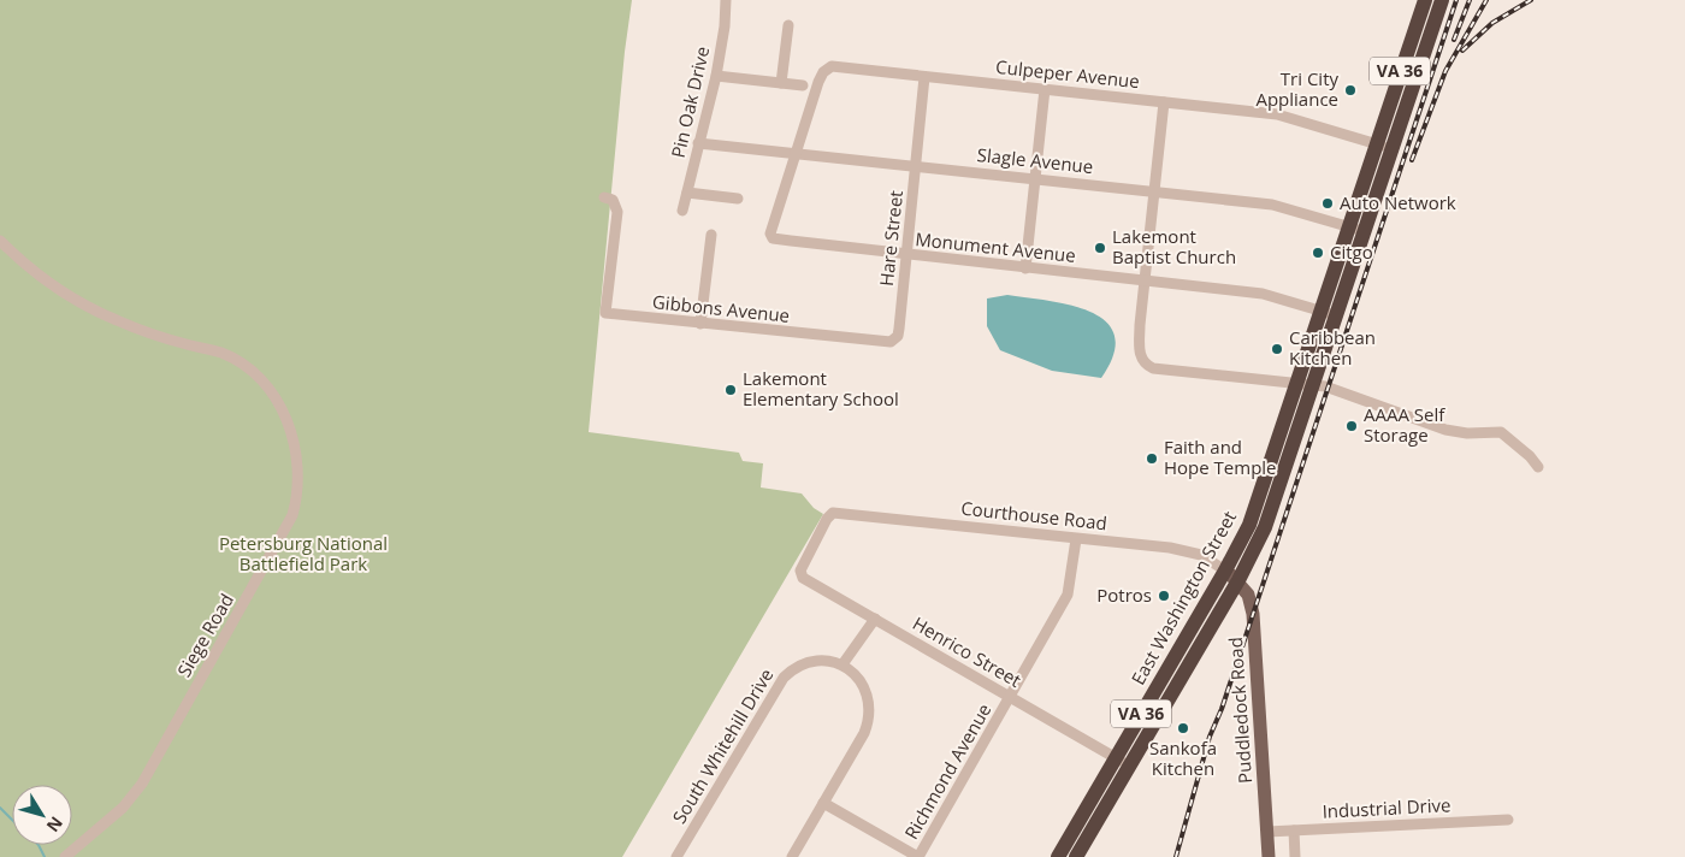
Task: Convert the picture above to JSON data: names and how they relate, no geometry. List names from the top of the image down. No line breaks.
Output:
{"streets":{"highway":["VA 36","East Washington Street"],"main road":["Puddledock Road"],"street":["Culpeper Avenue","Pin Oak Drive","Slagle Avenue","Hare Street","Monument Avenue","Gibbons Avenue","Courthouse Road","Siege Road","Henrico Street","South Whitehill Drive","Richmond Avenue","Industrial Drive"]},"crossings":[["Culpeper Avenue","Slagle Avenue"],["Culpeper Avenue","Hare Street"],["Culpeper Avenue","Monument Avenue"],["Culpeper Avenue","East Washington Street"],["Pin Oak Drive","Slagle Avenue"],["Slagle Avenue","Hare Street"],["Slagle Avenue","Monument Avenue"],["Slagle Avenue","East Washington Street"],["Hare Street","Monument Avenue"],["Hare Street","Gibbons Avenue"],["Monument Avenue","East Washington Street"],["Courthouse Road","East Washington Street"],["Courthouse Road","Henrico Street"],["Courthouse Road","Puddledock Road"],["Courthouse Road","Richmond Avenue"],["East Washington Street","Henrico Street"],["East Washington Street","Puddledock Road"],["Henrico Street","Richmond Avenue"],["Puddledock Road","Industrial Drive"]],"parks":["Petersburg National Battlefield Park"],"places":["Tri City Appliance","Auto Network","Lakemont Baptist Church","Citgo","Caribbean Kitchen","Lakemont Elementary School","AAAA Self Storage","Faith and Hope Temple","Potros","Sankofa Kitchen"],"north":"bottom right"}
